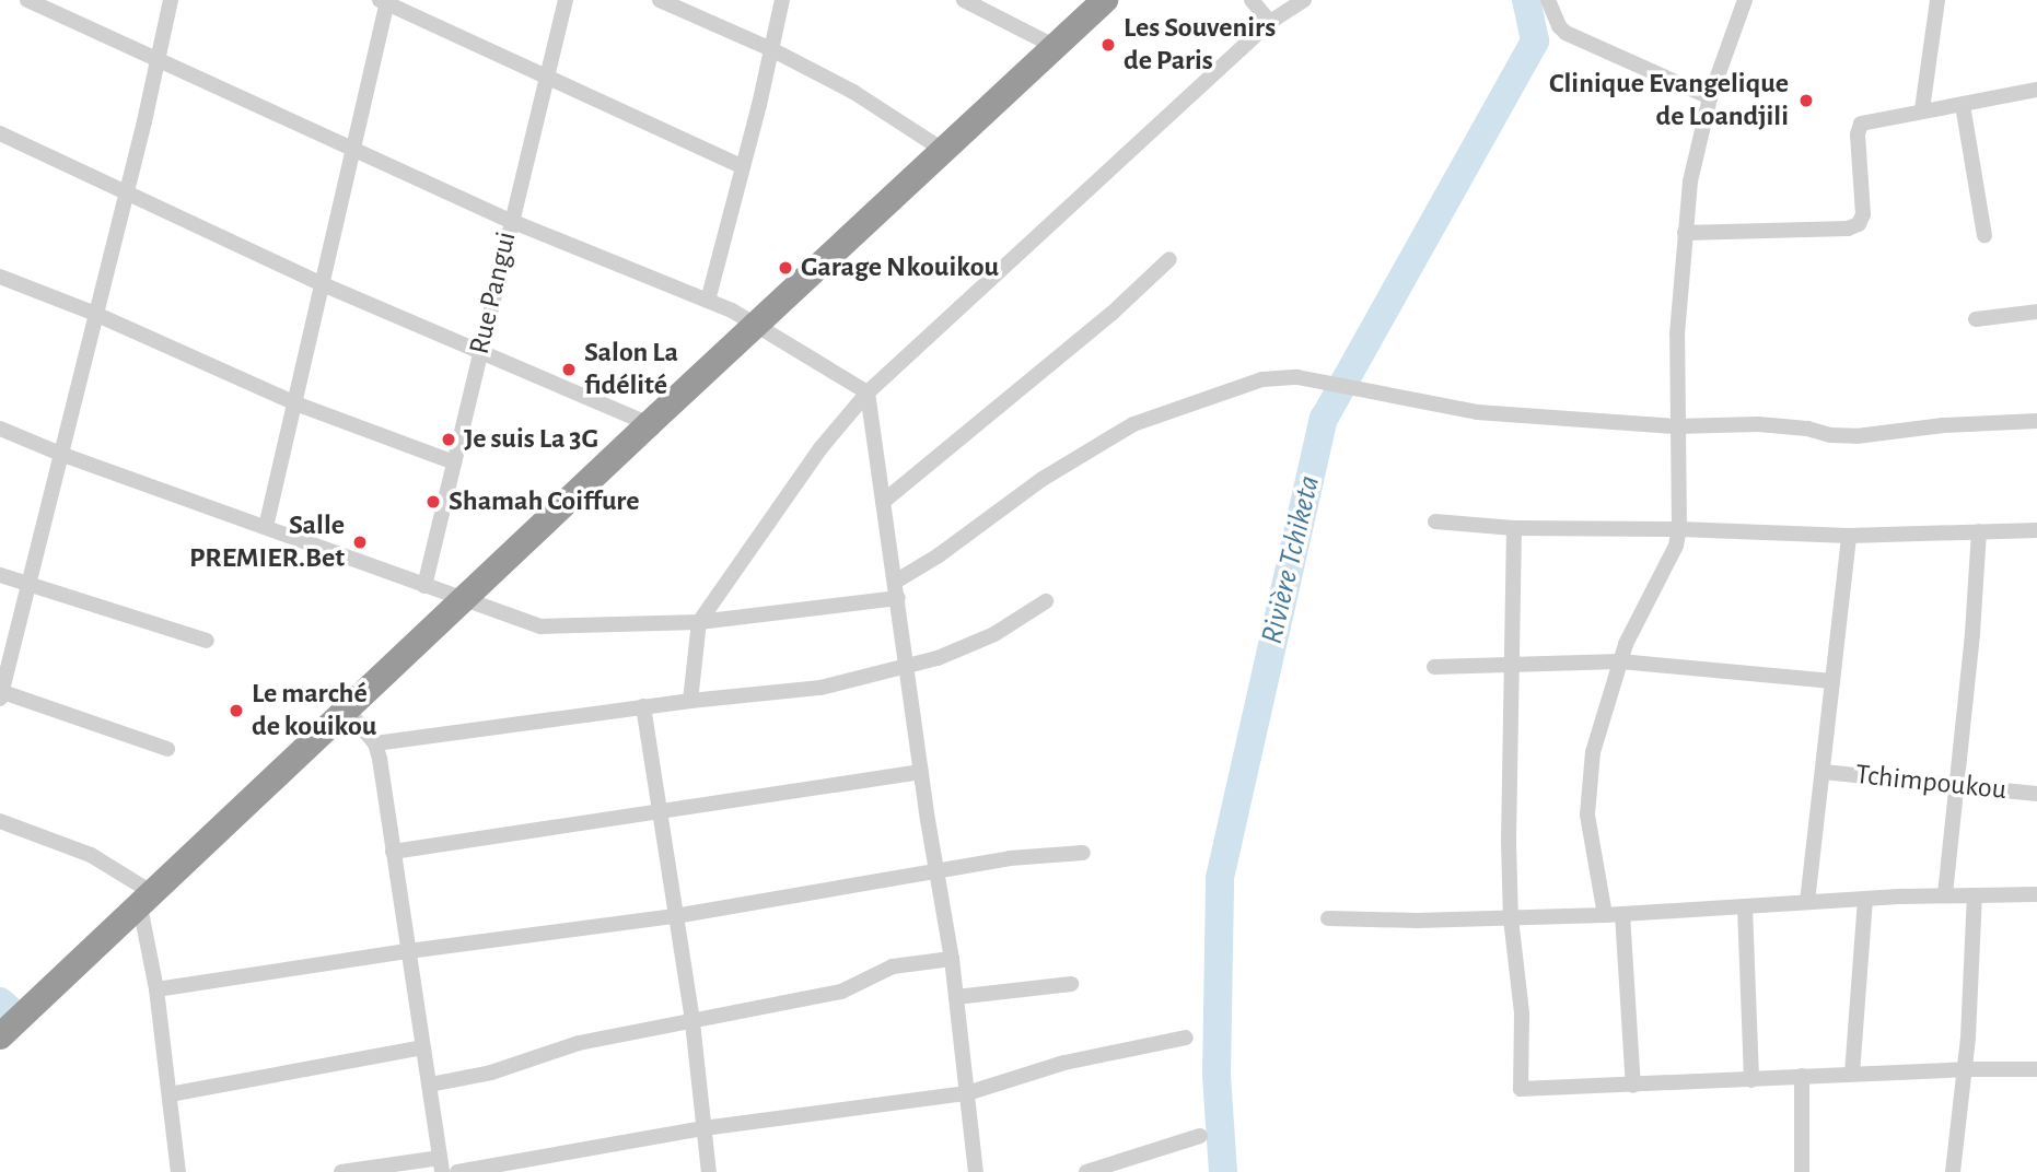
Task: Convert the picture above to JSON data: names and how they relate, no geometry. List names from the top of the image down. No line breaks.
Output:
{"streets":{"street":["Rue Pangui","Tchimpoukou"]},"water":["Rivière Tchiketa"],"places":["Les Souvenirs de Paris","Clinique Evangelique de Loandjili","Garage Nkouikou","Salon La fidélité","Je suis La 3G","Shamah Coiffure","Salle PREMIER.Bet","Le marché de kouikou"]}
